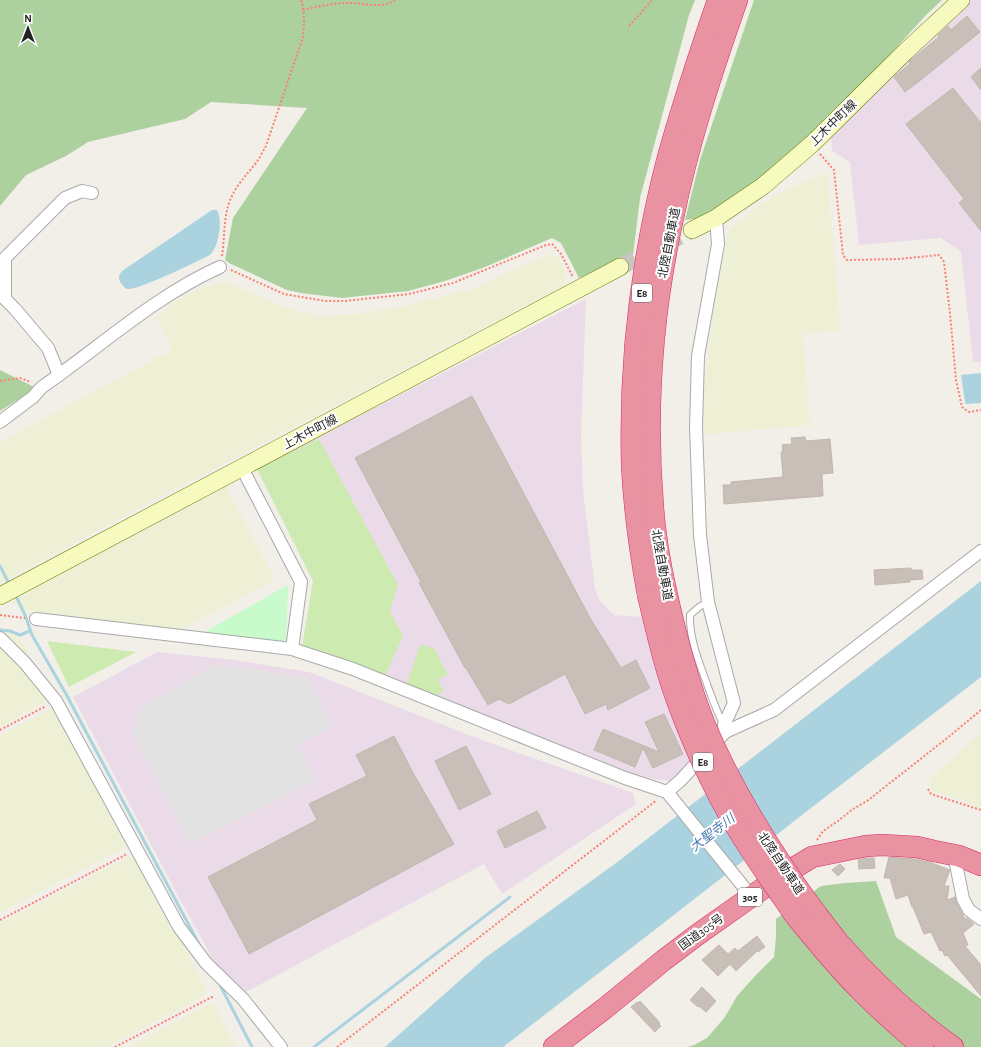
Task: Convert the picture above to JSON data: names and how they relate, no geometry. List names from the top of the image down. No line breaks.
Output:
{"streets":{"highway":["北陸自動車道","E8","305","国道305号"],"main road":["上木中町線"]},"water":["大聖寺川"],"north":"top"}
